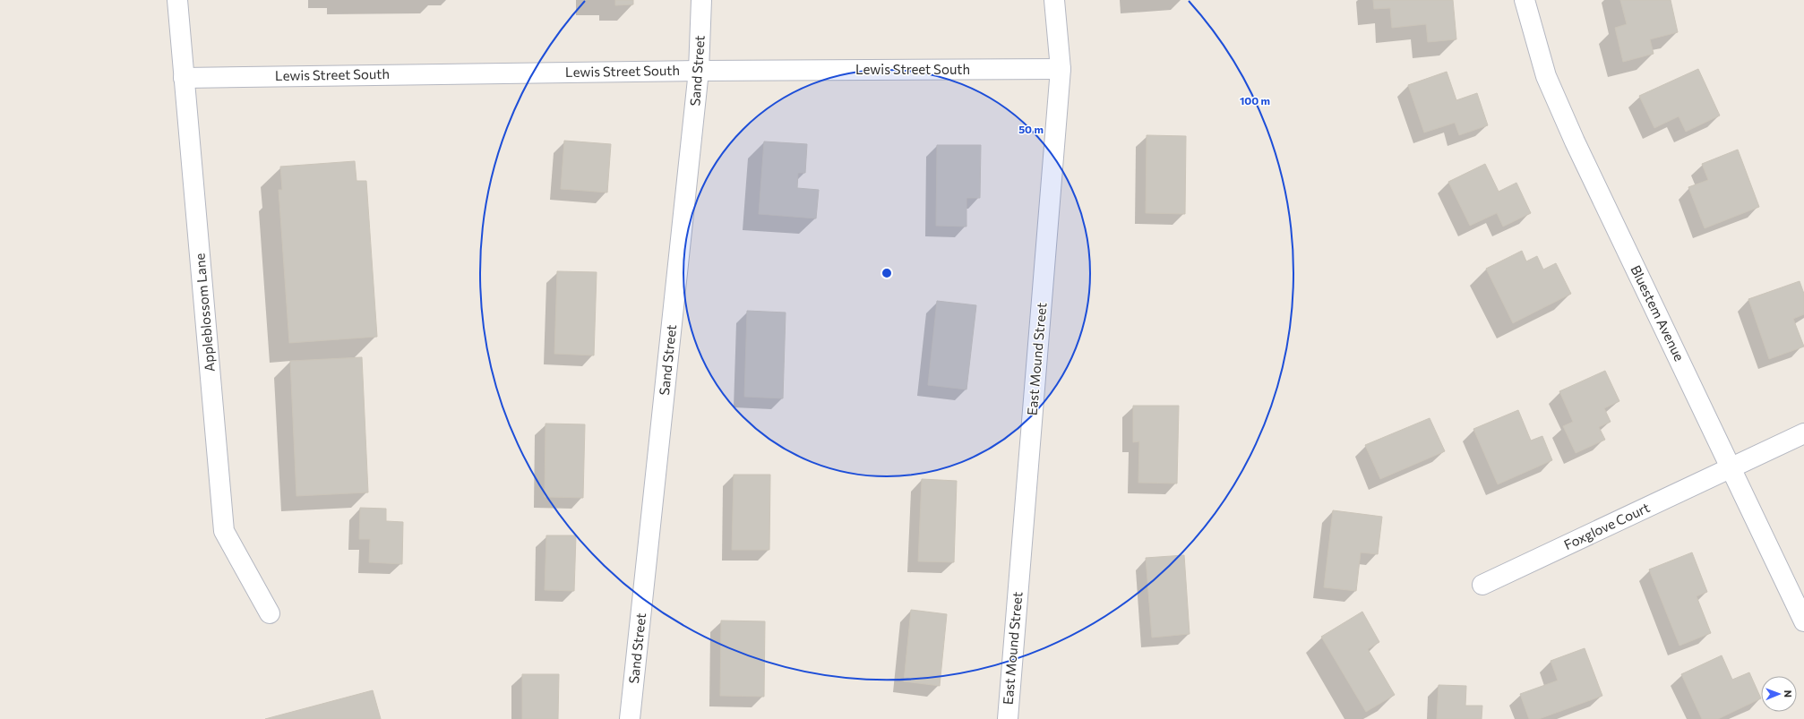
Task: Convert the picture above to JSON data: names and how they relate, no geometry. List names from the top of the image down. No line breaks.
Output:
{"streets":{"street":["Lewis Street South","Sand Street","Appleblossom Lane","Bluestem Avenue","East Mound Street","Foxglove Court"]},"crossings":[["Lewis Street South","Sand Street"],["Lewis Street South","Appleblossom Lane"],["Lewis Street South","East Mound Street"],["Bluestem Avenue","Foxglove Court"]],"north":"right","rings":["100 m","50 m"]}
